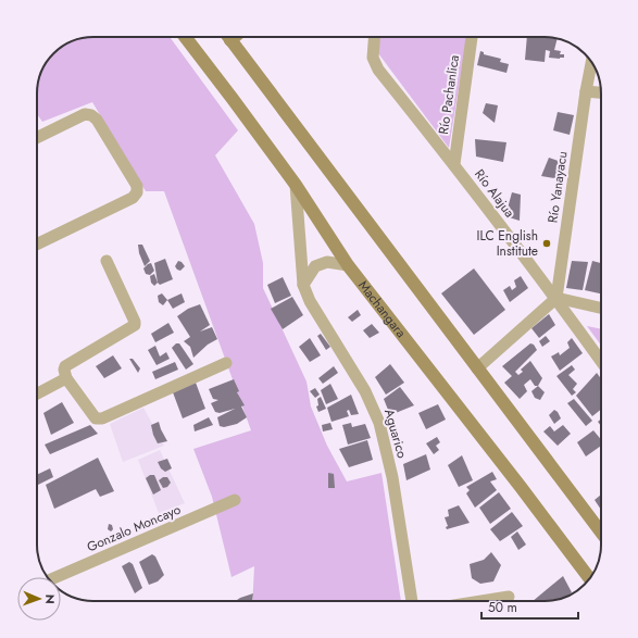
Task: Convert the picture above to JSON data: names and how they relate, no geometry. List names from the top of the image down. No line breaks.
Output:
{"streets":{"street":["Río Pachanlica","Río Yanayacu","Río Alajua","Machangara","Aguarico","Gonzalo Moncayo"]},"crossings":[["Río Pachanlica","Río Alajua"],["Río Yanayacu","Río Alajua"],["Machangara","Aguarico"]],"places":["ILC English Institute"],"scale_bar":"50 m","north":"right"}
